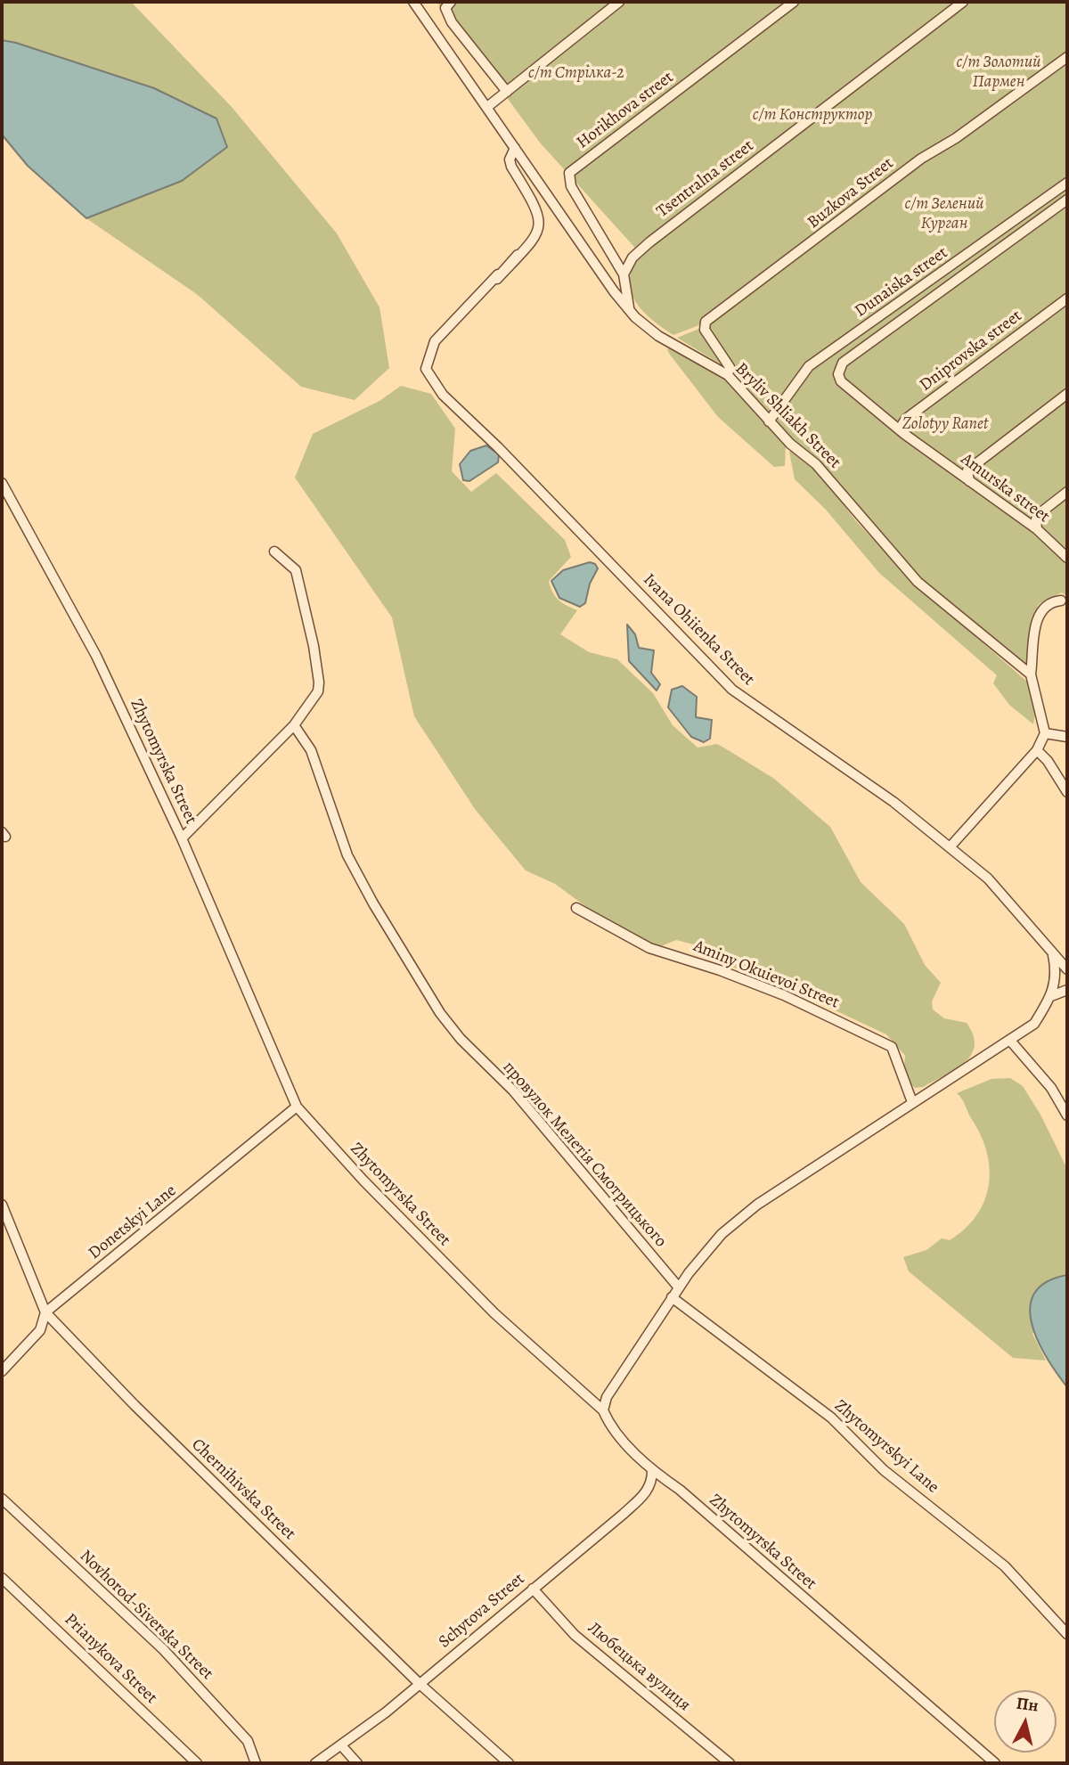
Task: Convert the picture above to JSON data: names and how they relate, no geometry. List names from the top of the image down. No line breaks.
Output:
{"streets":{"street":["Horikhova street","Tsentralna street","Buzkova Street","Dunaiska street","Dniprovska street","Bryliv Shliakh Street","Amurska street","Ivana Ohiienka Street","Zhytomyrska Street","Aminy Okuievoi Street","провулок Мелетія Смотрицького","Donetskyi Lane","Zhytomyrskyi Lane","Chernihivska Street","Schytova Street","Novhorod-Siverska Street","Prianykova Street","Любецька вулиця"]},"crossings":[["Horikhova street","Tsentralna street"],["Buzkova Street","Bryliv Shliakh Street"],["Dunaiska street","Bryliv Shliakh Street"],["Dunaiska street","Amurska street"],["Dniprovska street","Amurska street"],["Zhytomyrska Street","Donetskyi Lane"],["Zhytomyrska Street","Schytova Street"],["Donetskyi Lane","Chernihivska Street"],["Chernihivska Street","Schytova Street"],["Schytova Street","Любецька вулиця"]],"parks":["с/т Золотий Пармен","с/т Стрілка-2","с/т Конструктор","с/т Зелений Курган","Zolotyy Ranet"],"north":"top"}
